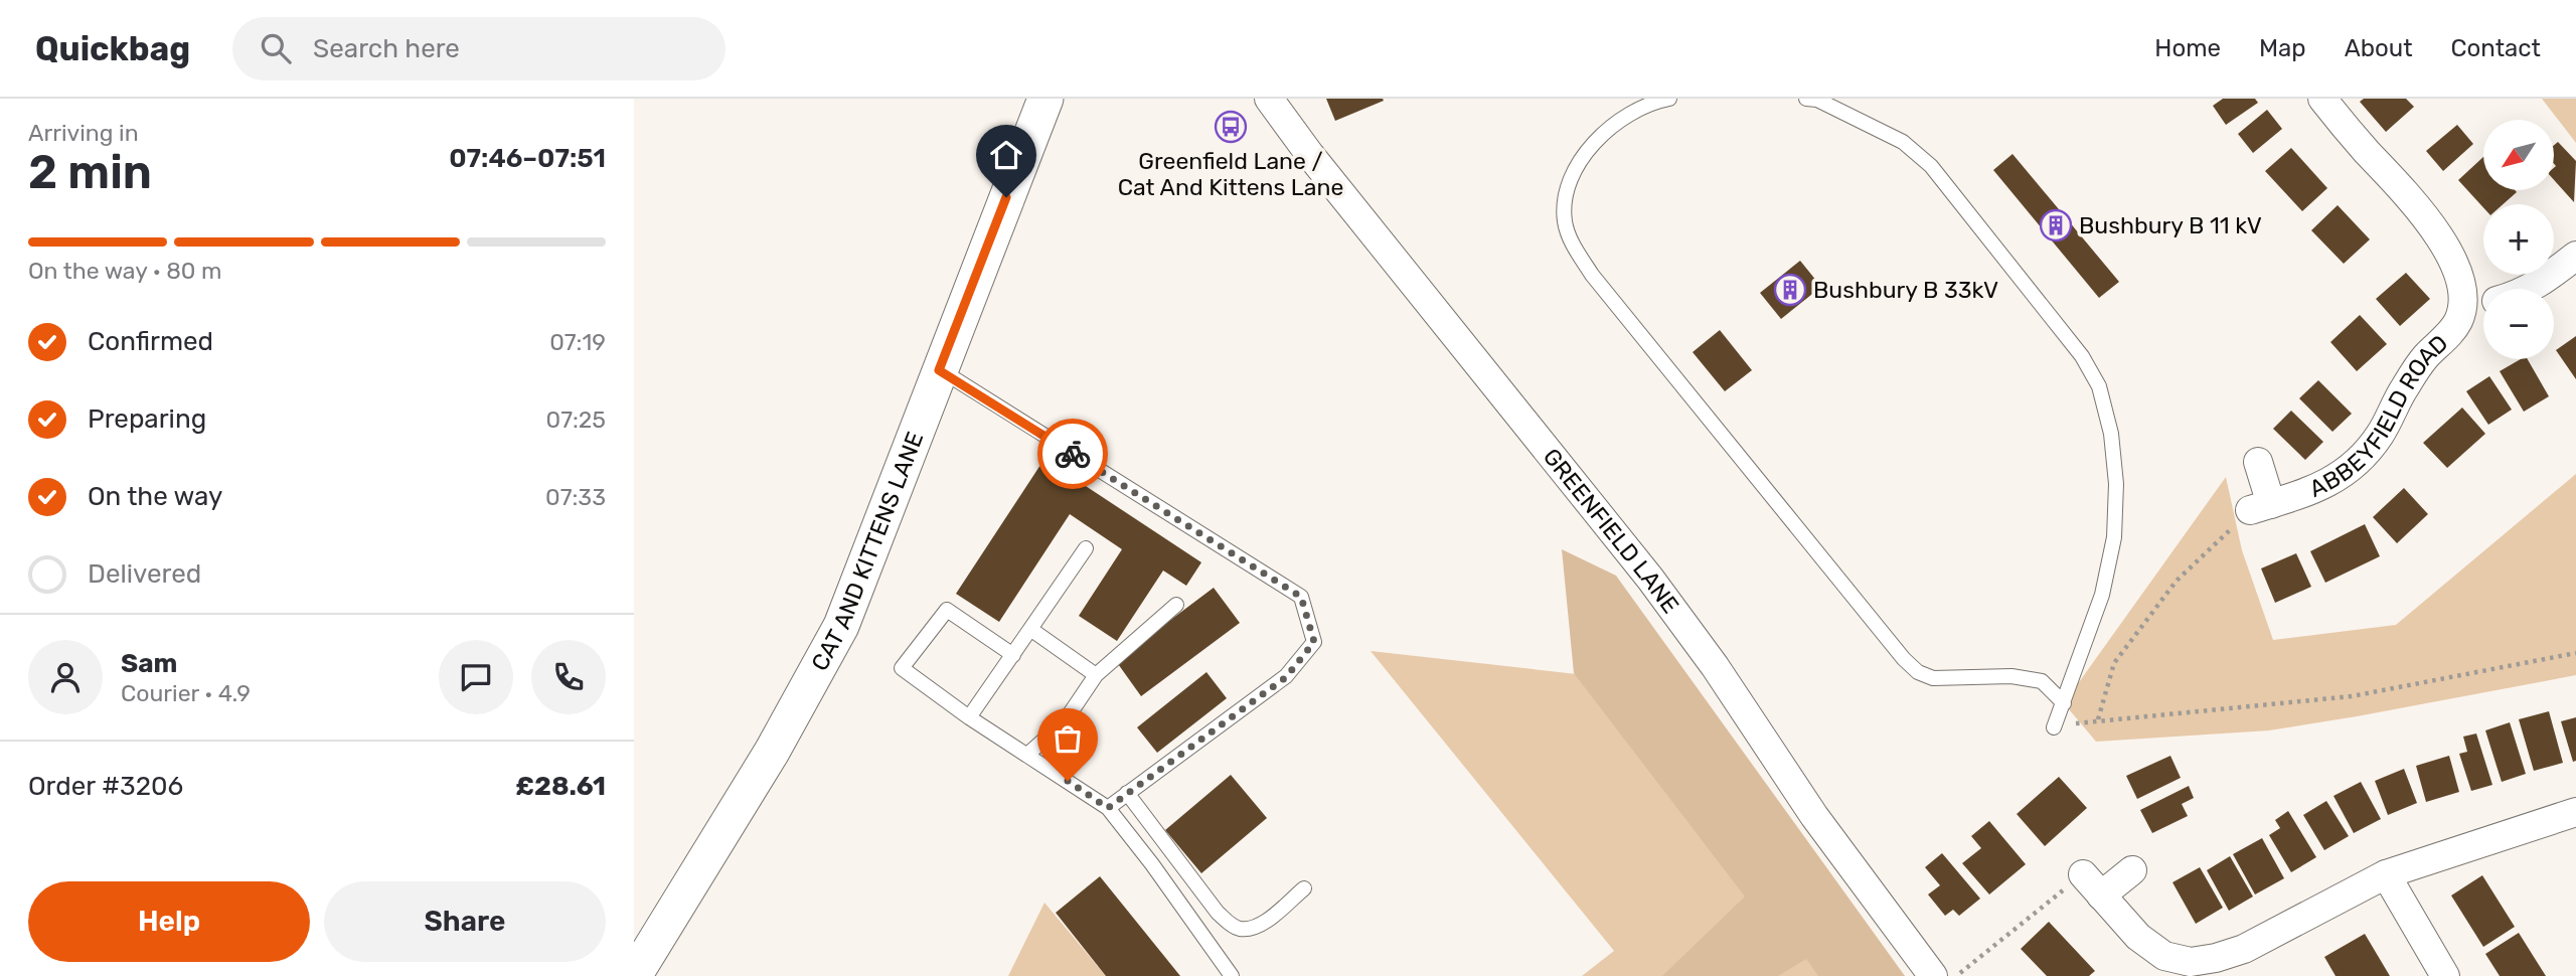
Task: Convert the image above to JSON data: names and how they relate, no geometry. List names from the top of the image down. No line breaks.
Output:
{"streets":{"street":["ABBEYFIELD ROAD","GREENFIELD LANE","CAT AND KITTENS LANE"]},"places":{"bus stop":["Greenfield Lane / Cat And Kittens Lane"],"building":["Bushbury B 11 kV","Bushbury B 33kV"]},"north":"bottom left","page":{"header":"Quickbag","search":"Search here","nav":["Home","Map","About","Contact"],"heading":["2 min","Arriving in","07:46–07:51"],"panel":["Sam","Courier · 4.9","Order #3206","£28.61"],"map_buttons":["+","−"],"bar":"On the way · 80 m","list":[["Confirmed","07:19"],["Preparing","07:25"],["On the way","07:33"],"Delivered"],"buttons":["Help","Share"]}}
